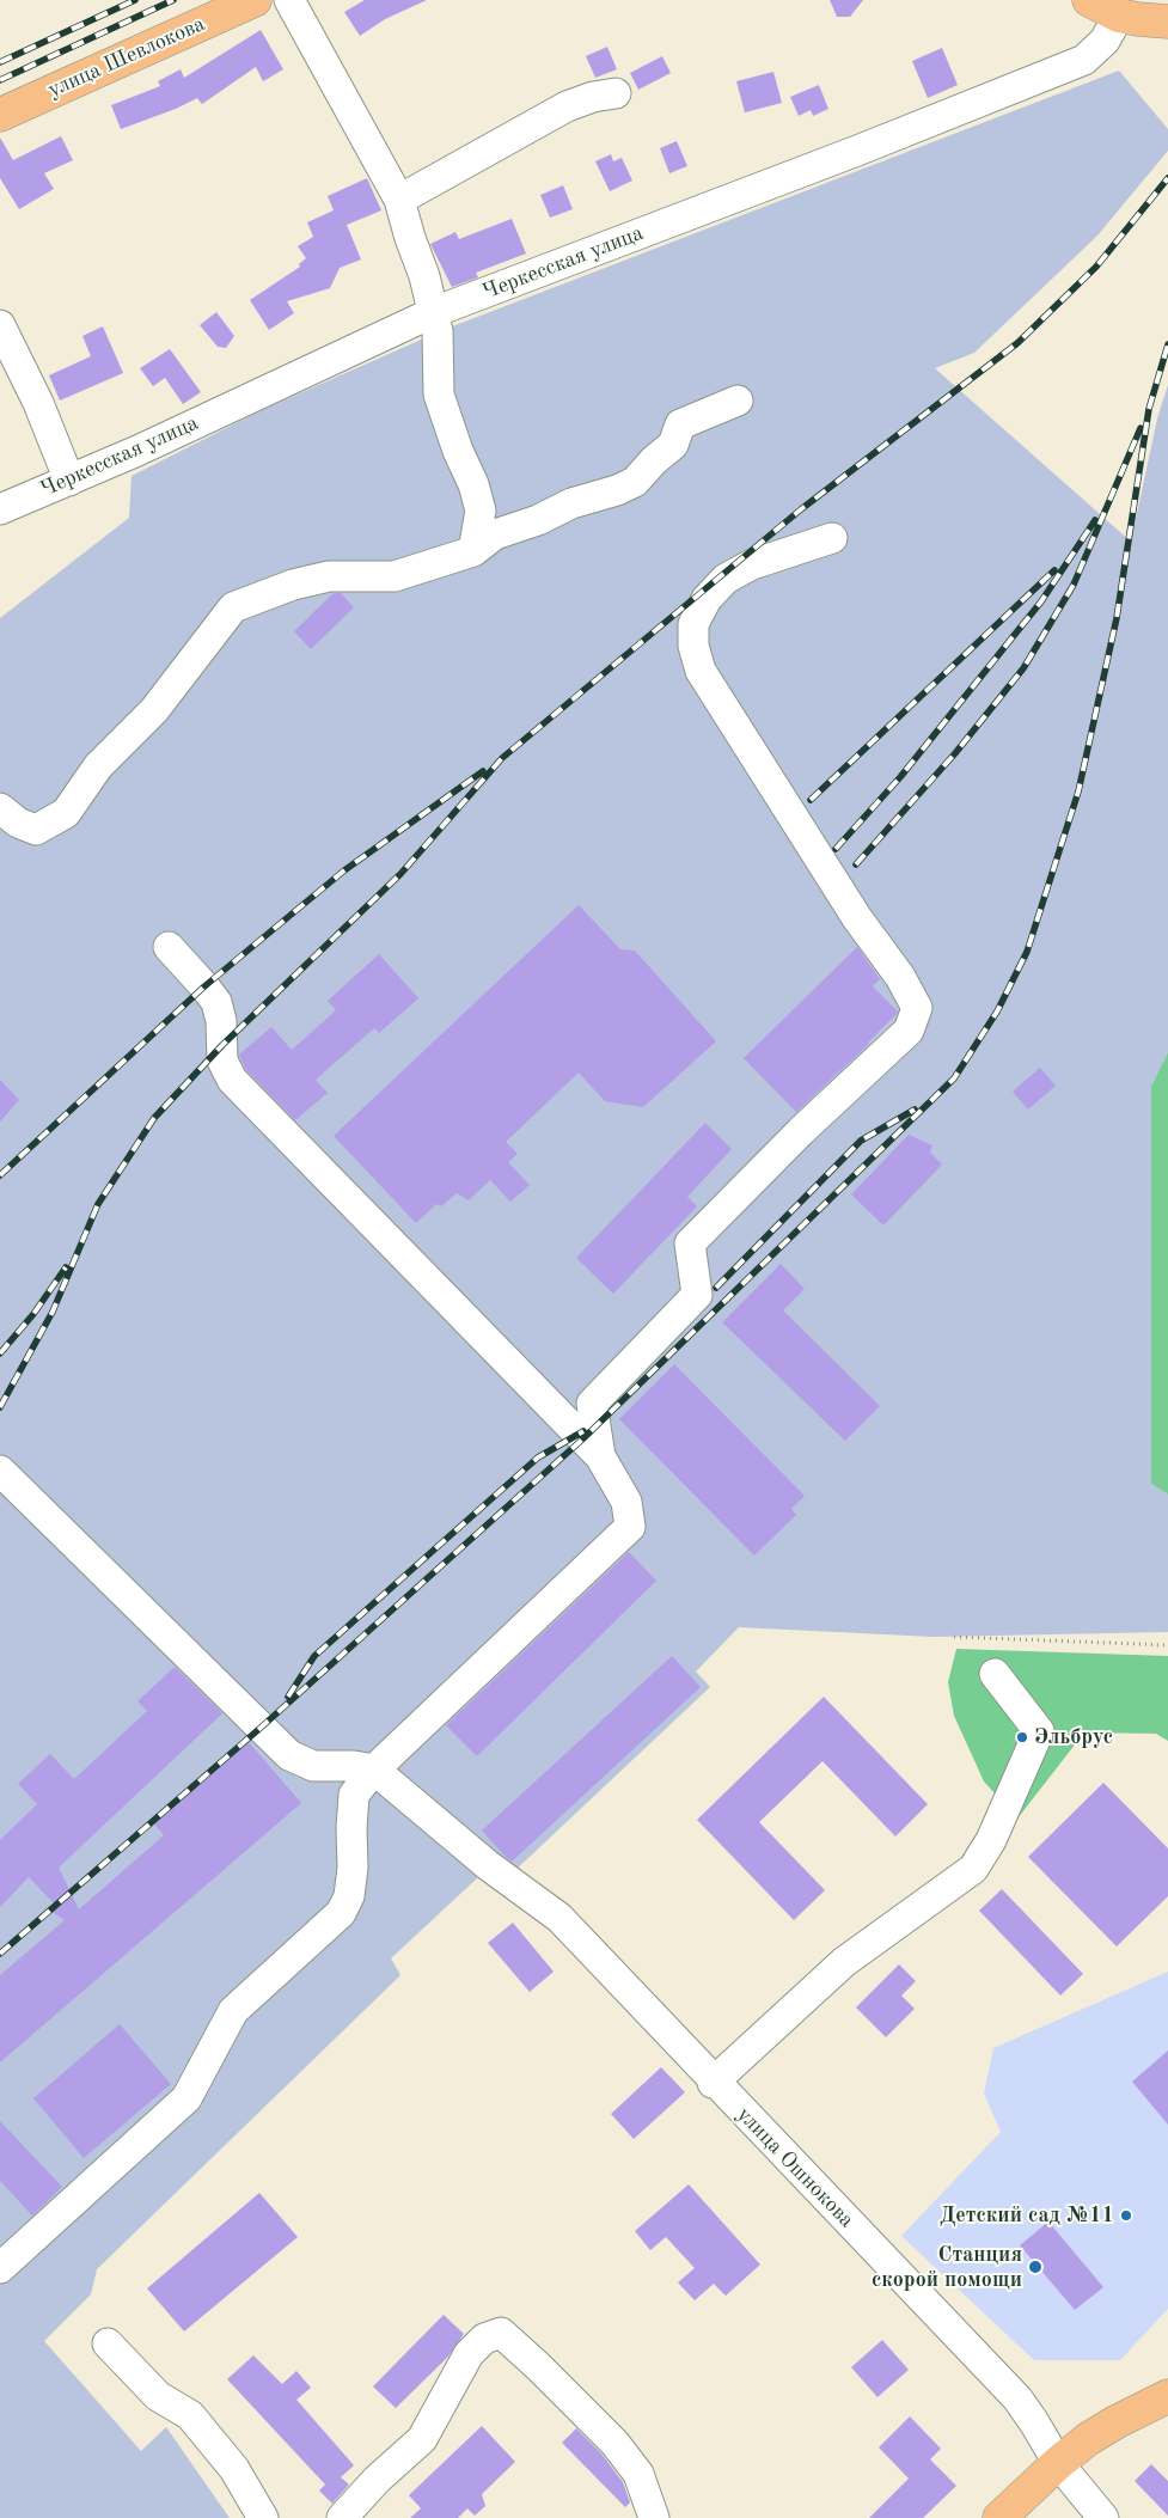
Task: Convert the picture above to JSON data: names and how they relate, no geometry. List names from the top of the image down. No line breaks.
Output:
{"streets":{"main road":["улица Шевлокова"],"street":["Черкесская улица","улица Ошнокова"]},"places":["Эльбрус","Детский сад №11","Станция скорой помощи"]}
